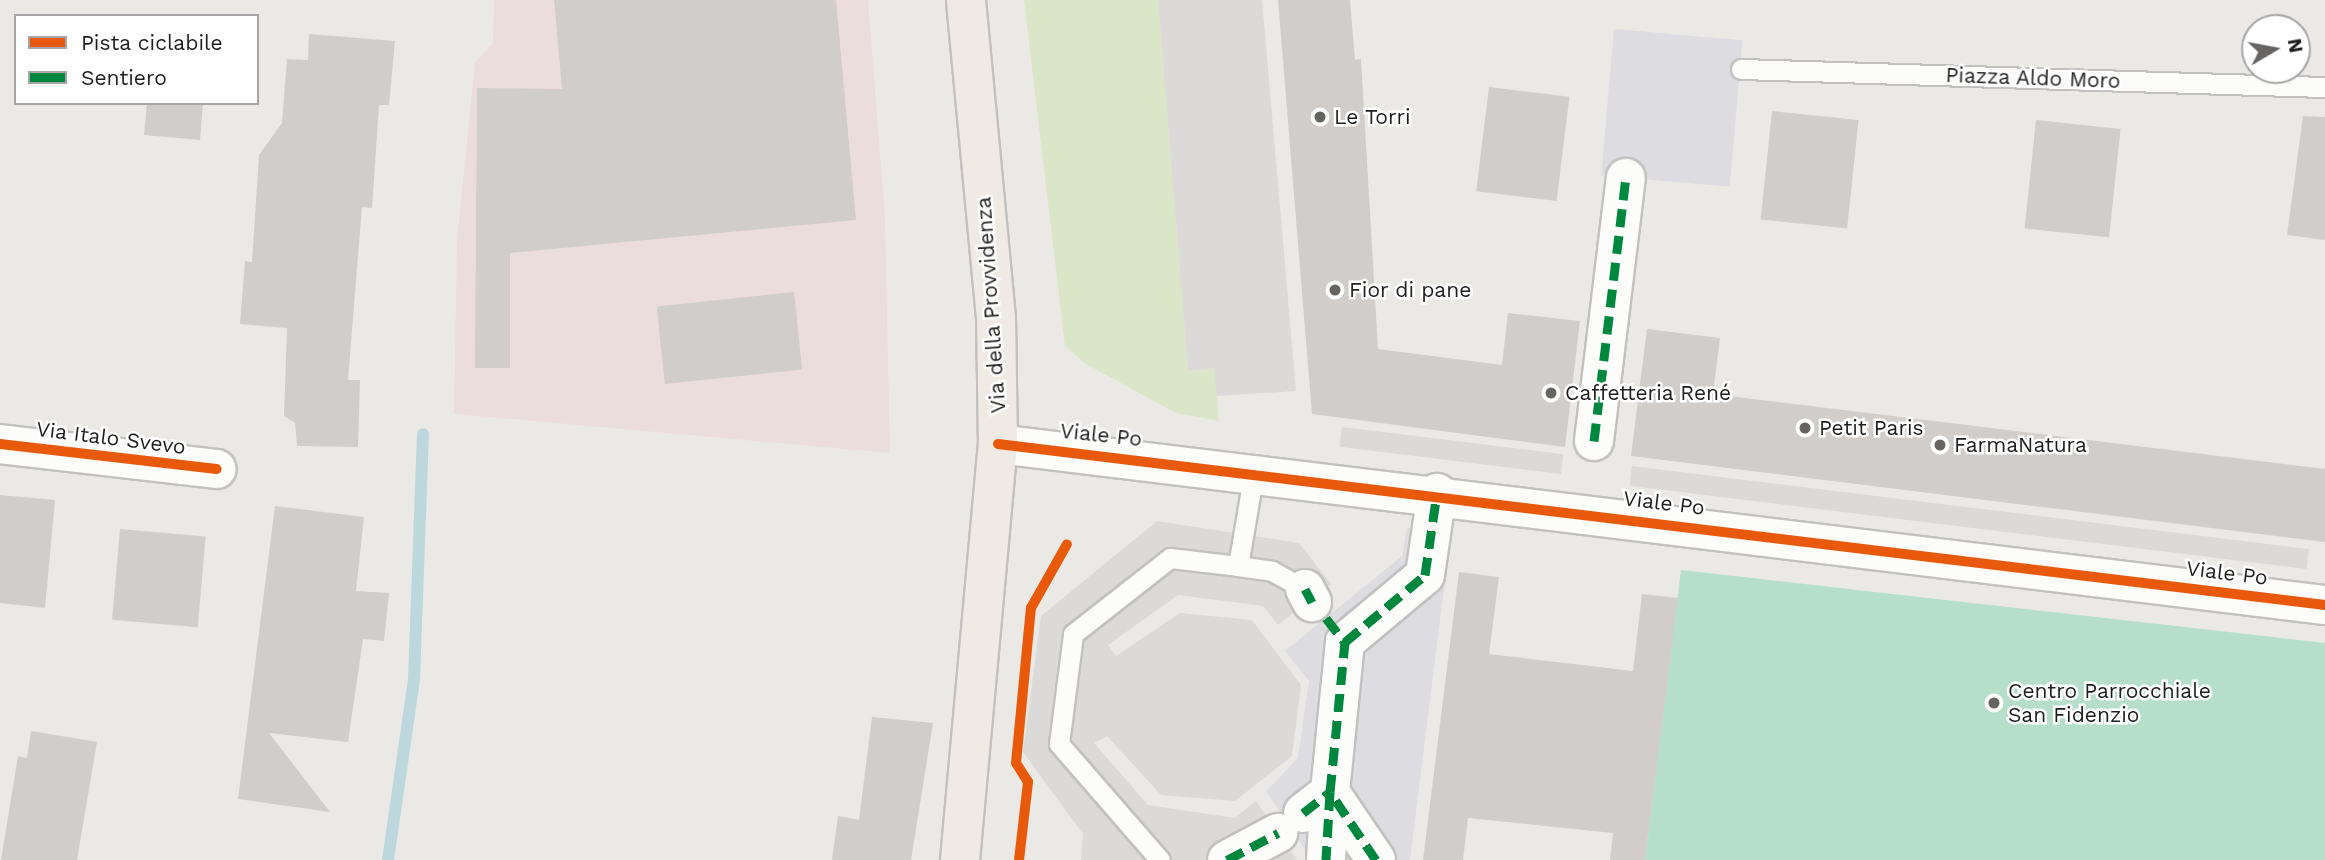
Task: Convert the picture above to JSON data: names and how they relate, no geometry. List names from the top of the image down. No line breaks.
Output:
{"streets":{"main road":["Via della Provvidenza"],"street":["Viale Po","Via Italo Svevo"],"lane":["Piazza Aldo Moro"]},"crossings":[["Via della Provvidenza","Viale Po"]],"places":["Le Torri","Fior di pane","Caffetteria René","Petit Paris","FarmaNatura","Centro Parrocchiale San Fidenzio"],"legend":["Pista ciclabile","Sentiero"],"north":"right"}
